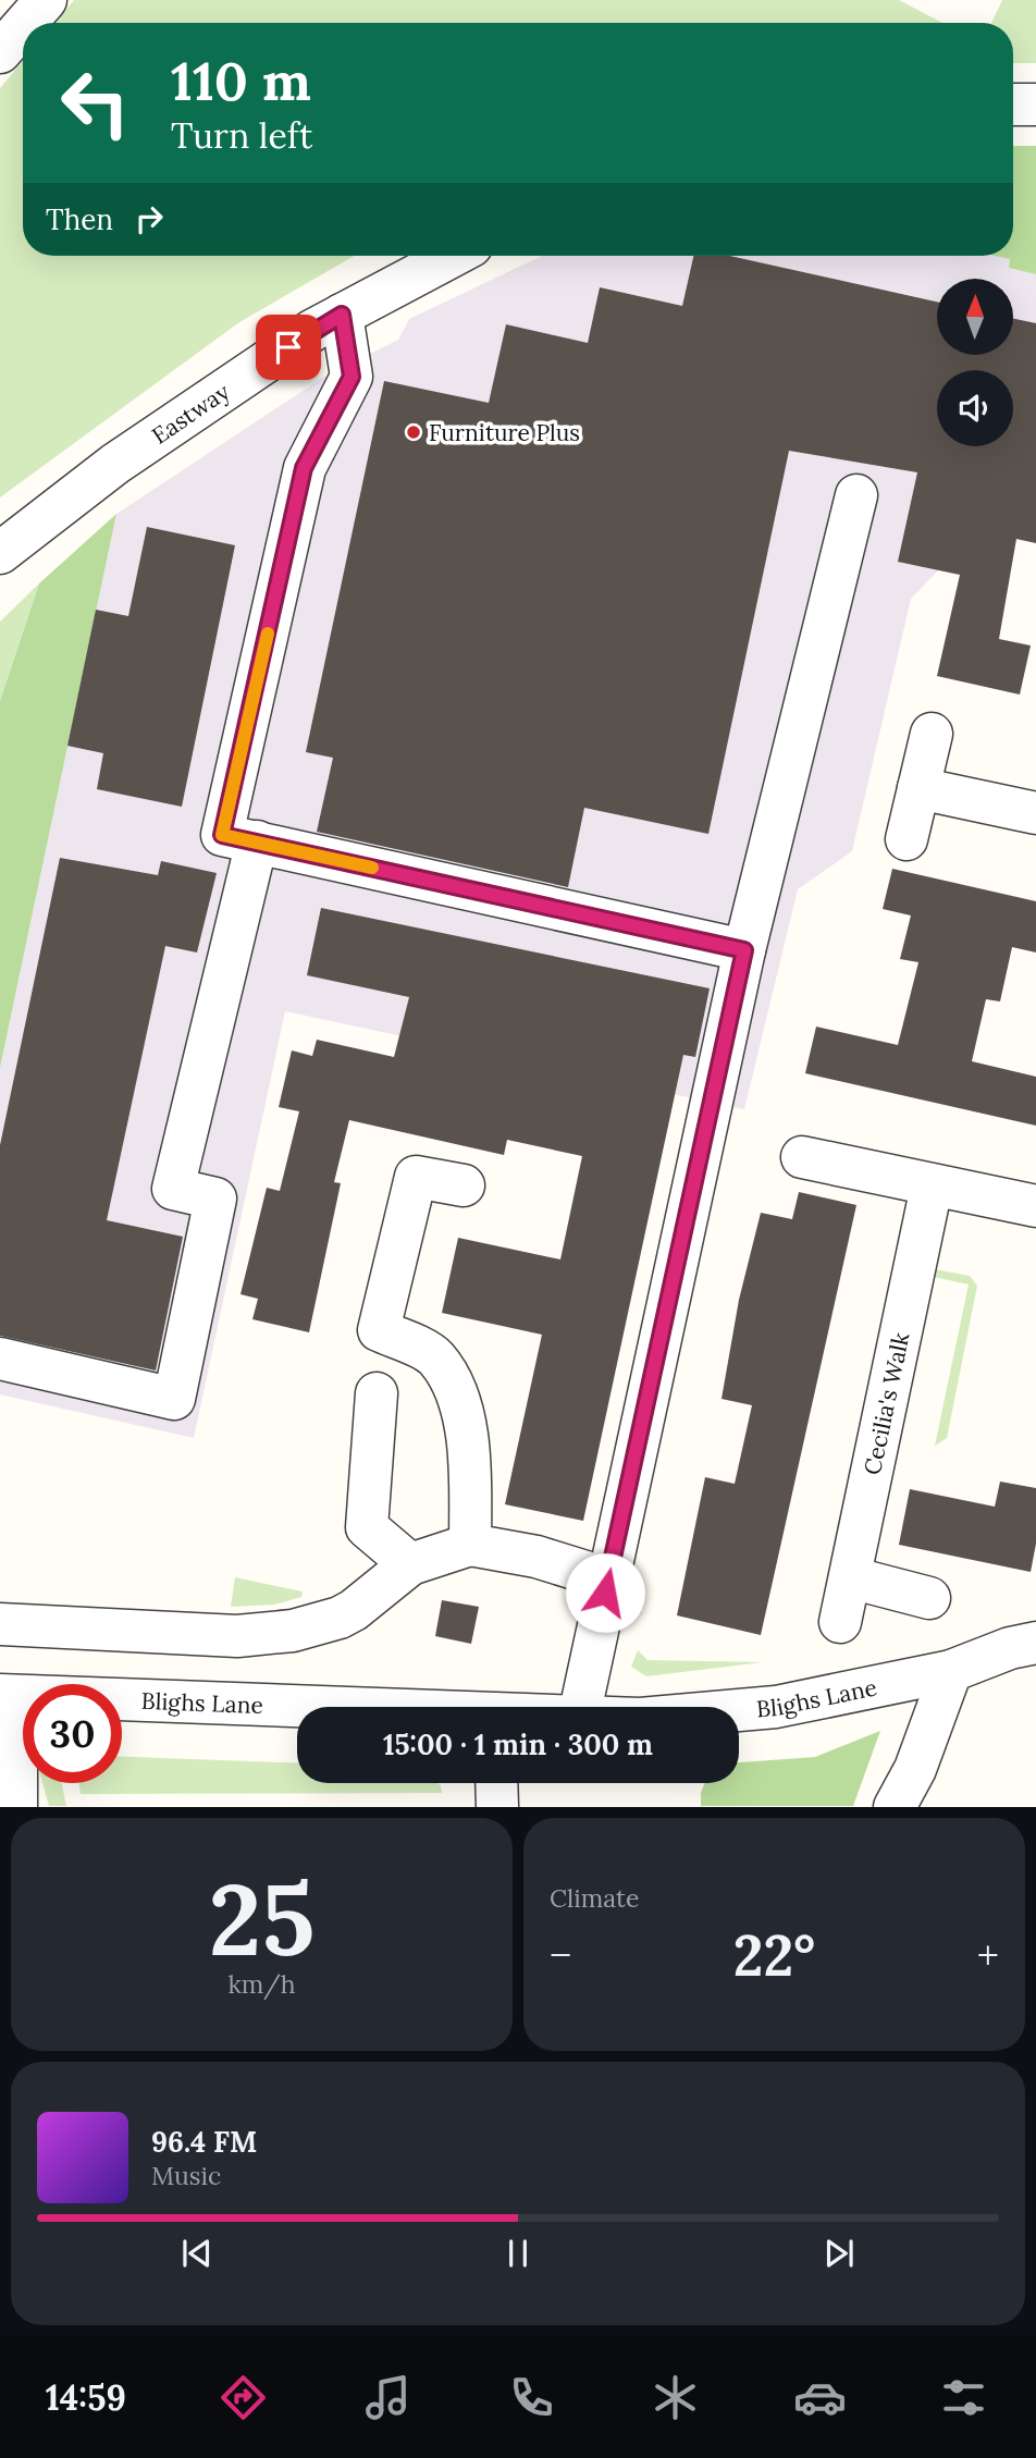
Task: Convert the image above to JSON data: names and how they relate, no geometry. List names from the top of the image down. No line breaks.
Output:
{"streets":{"street":["Eastway","Cecilia's Walk","Blighs Lane"]},"places":["Furniture Plus"],"north":"top","page":{"turn":["110 m","Turn left"],"then":"Then","limit":"30","trip":"15:00 · 1 min · 300 m","tile":[["25","km/h"],"Climate"],"heat":["−","22°","+"],"song":["96.4 FM","Music"],"tabs":"14:59"}}
